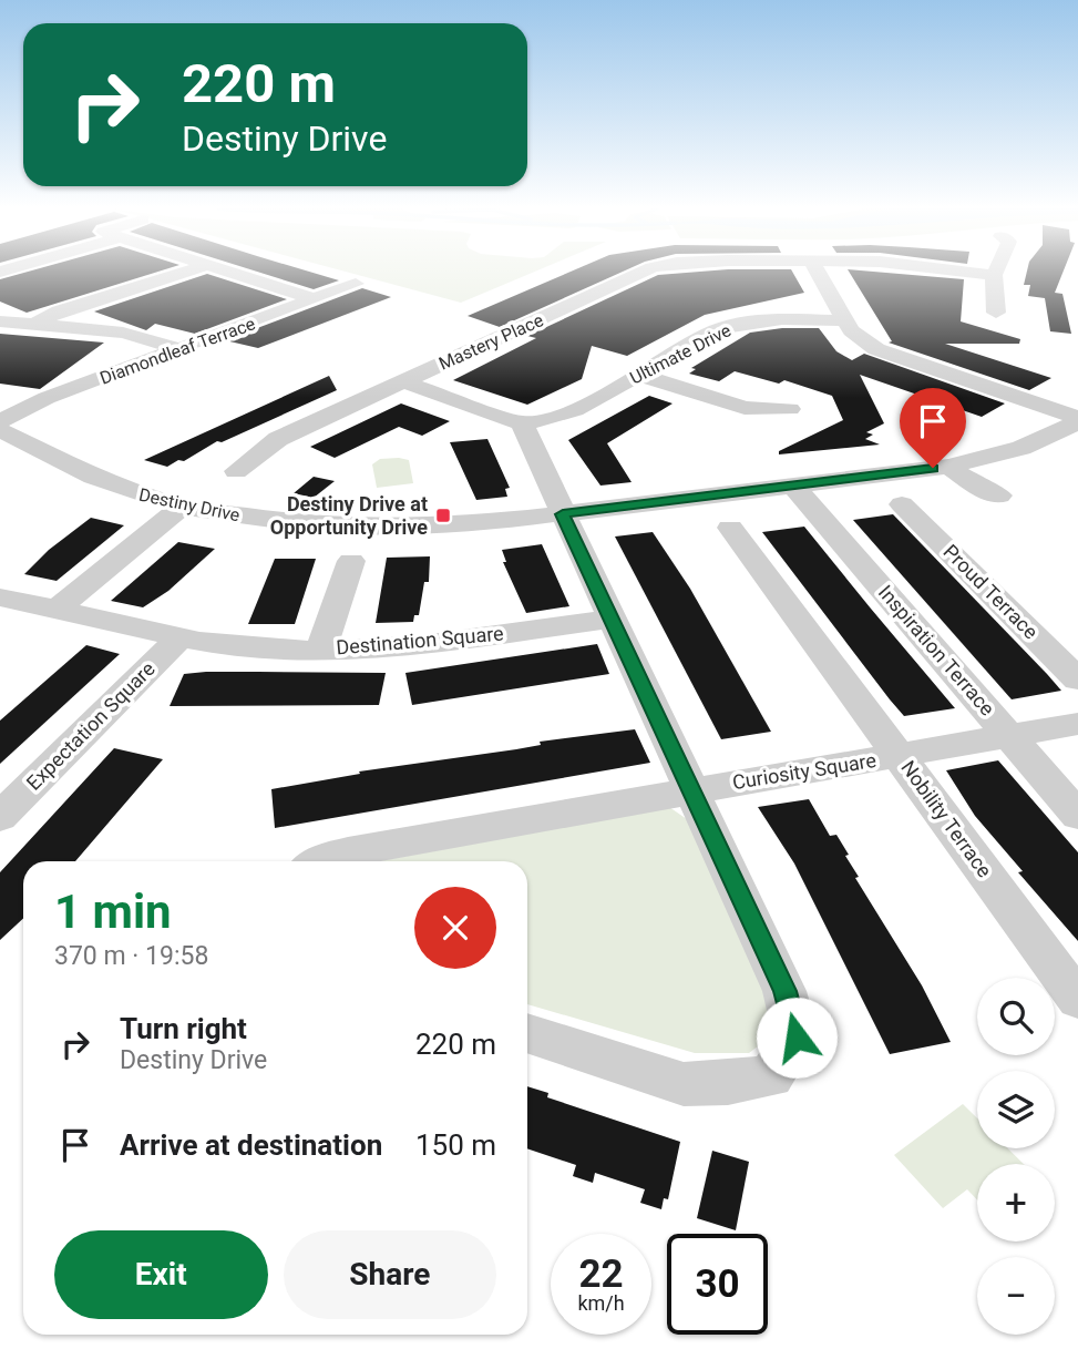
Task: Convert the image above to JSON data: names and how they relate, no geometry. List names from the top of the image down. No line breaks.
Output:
{"streets":{"street":["Mastery Place","Diamondleaf Terrace","Ultimate Drive","Destiny Drive","Proud Terrace","Destination Square","Inspiration Terrace","Expectation Square","Curiosity Square","Nobility Terrace"]},"crossings":[["Destiny Drive","Inspiration Terrace"],["Destination Square","Expectation Square"],["Inspiration Terrace","Curiosity Square"],["Curiosity Square","Nobility Terrace"]],"places":{"transit":["Destiny Drive at Opportunity Drive"]},"page":{"turn":["220 m","Destiny Drive"],"heading":["1 min","370 m · 19:58"],"map_buttons":["+","−"],"list":[{"name":"Turn right","note":"Destiny Drive","value":"220 m"},{"name":"Arrive at destination","value":"150 m"}],"buttons":["Exit","Share"],"speed":"22 km/h","limit":"30"}}
